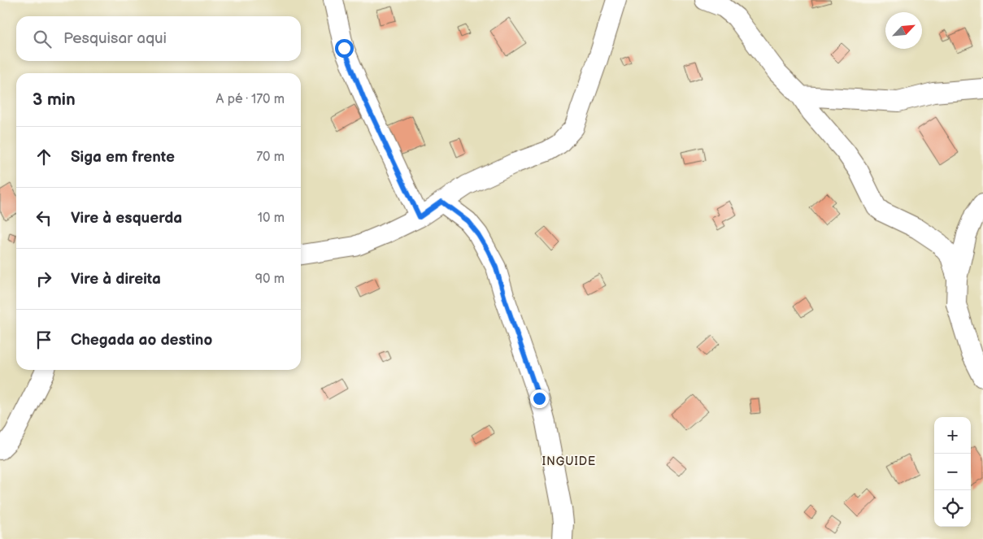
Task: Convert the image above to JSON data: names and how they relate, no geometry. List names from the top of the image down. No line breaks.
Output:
{"districts":["INGUIDE"],"north":"top right","page":{"search":"Pesquisar aqui","heading":["3 min","A pé · 170 m"],"list":[["Siga em frente","70 m"],["Vire à esquerda","10 m"],["Vire à direita","90 m"],"Chegada ao destino"],"map_buttons":["+","−"]}}
